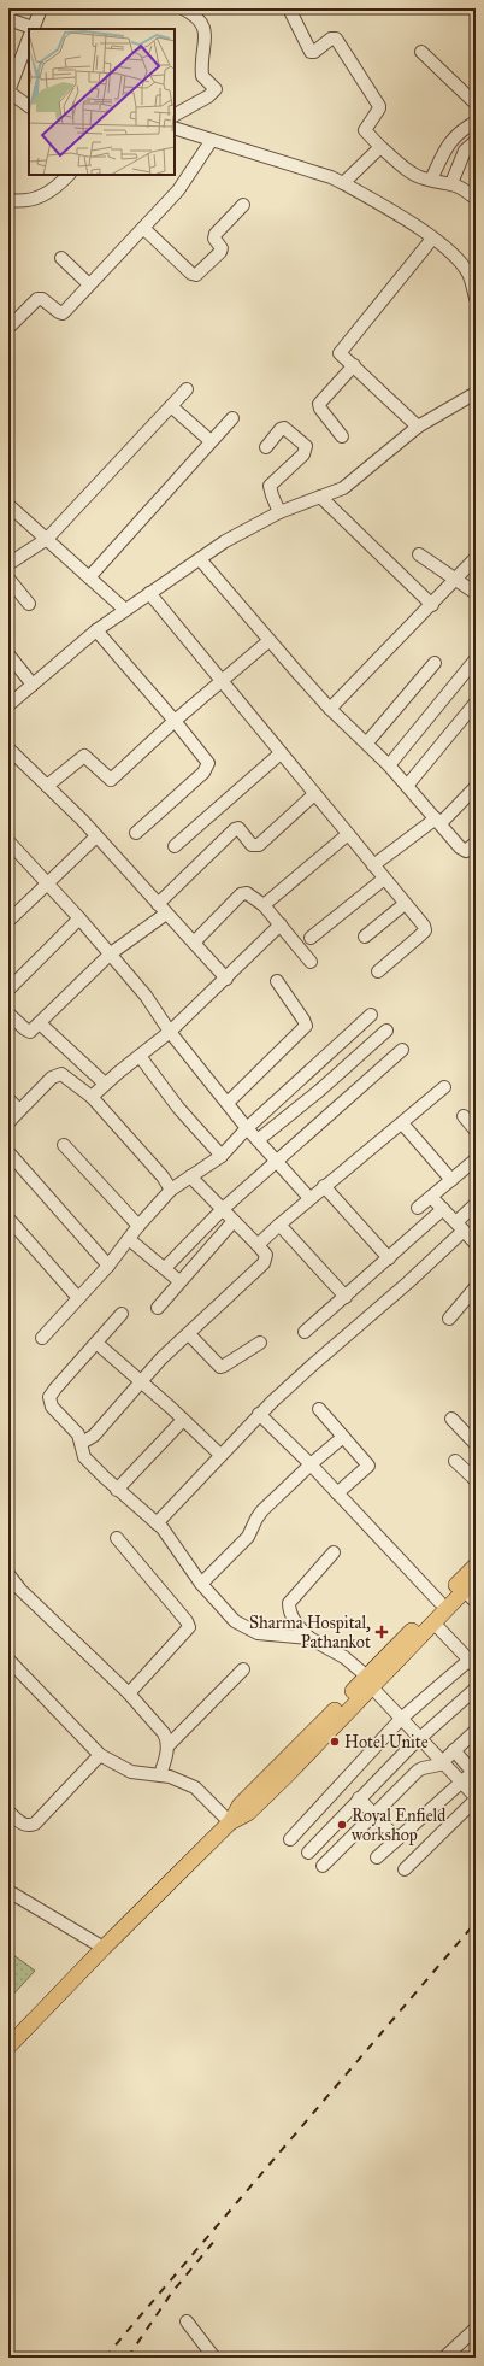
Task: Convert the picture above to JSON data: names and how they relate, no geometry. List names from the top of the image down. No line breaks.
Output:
{"places":{"health":["Sharma Hospital, Pathankot"],"other":["Hotel Unite","Royal Enfield workshop"]}}
